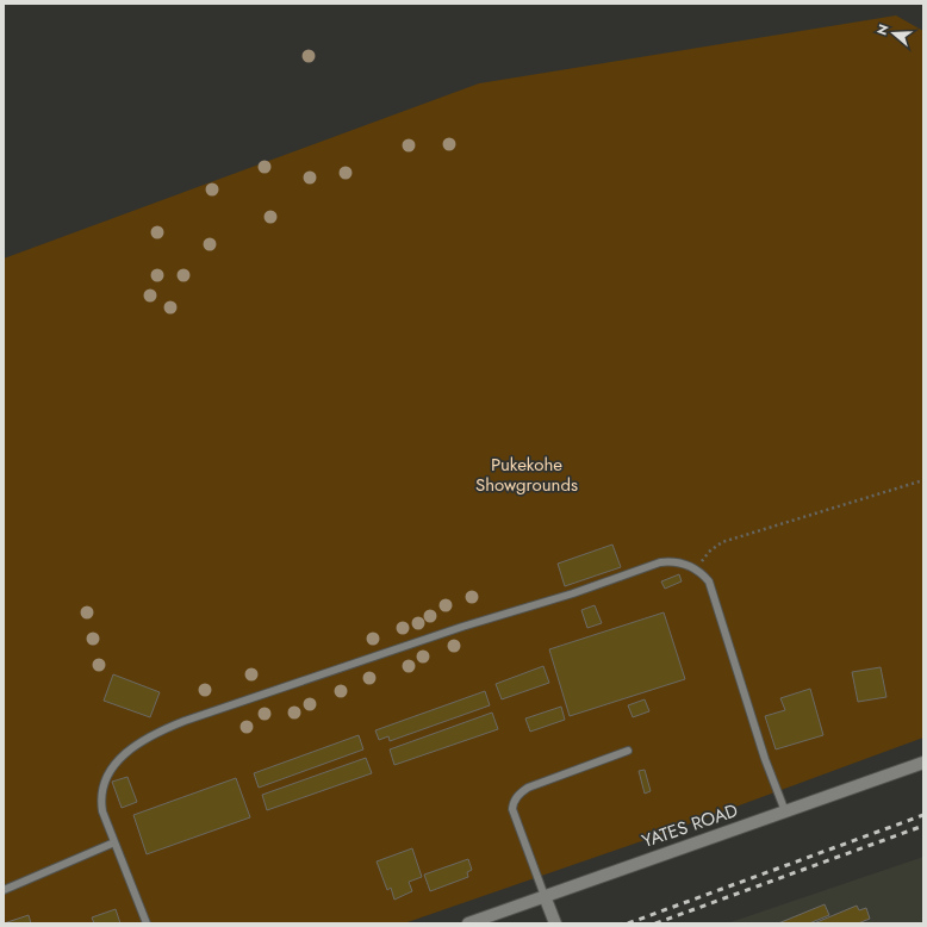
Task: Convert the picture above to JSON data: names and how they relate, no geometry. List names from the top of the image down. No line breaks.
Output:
{"streets":{"street":["YATES ROAD"]},"parks":["Pukekohe Showgrounds"],"north":"left"}
